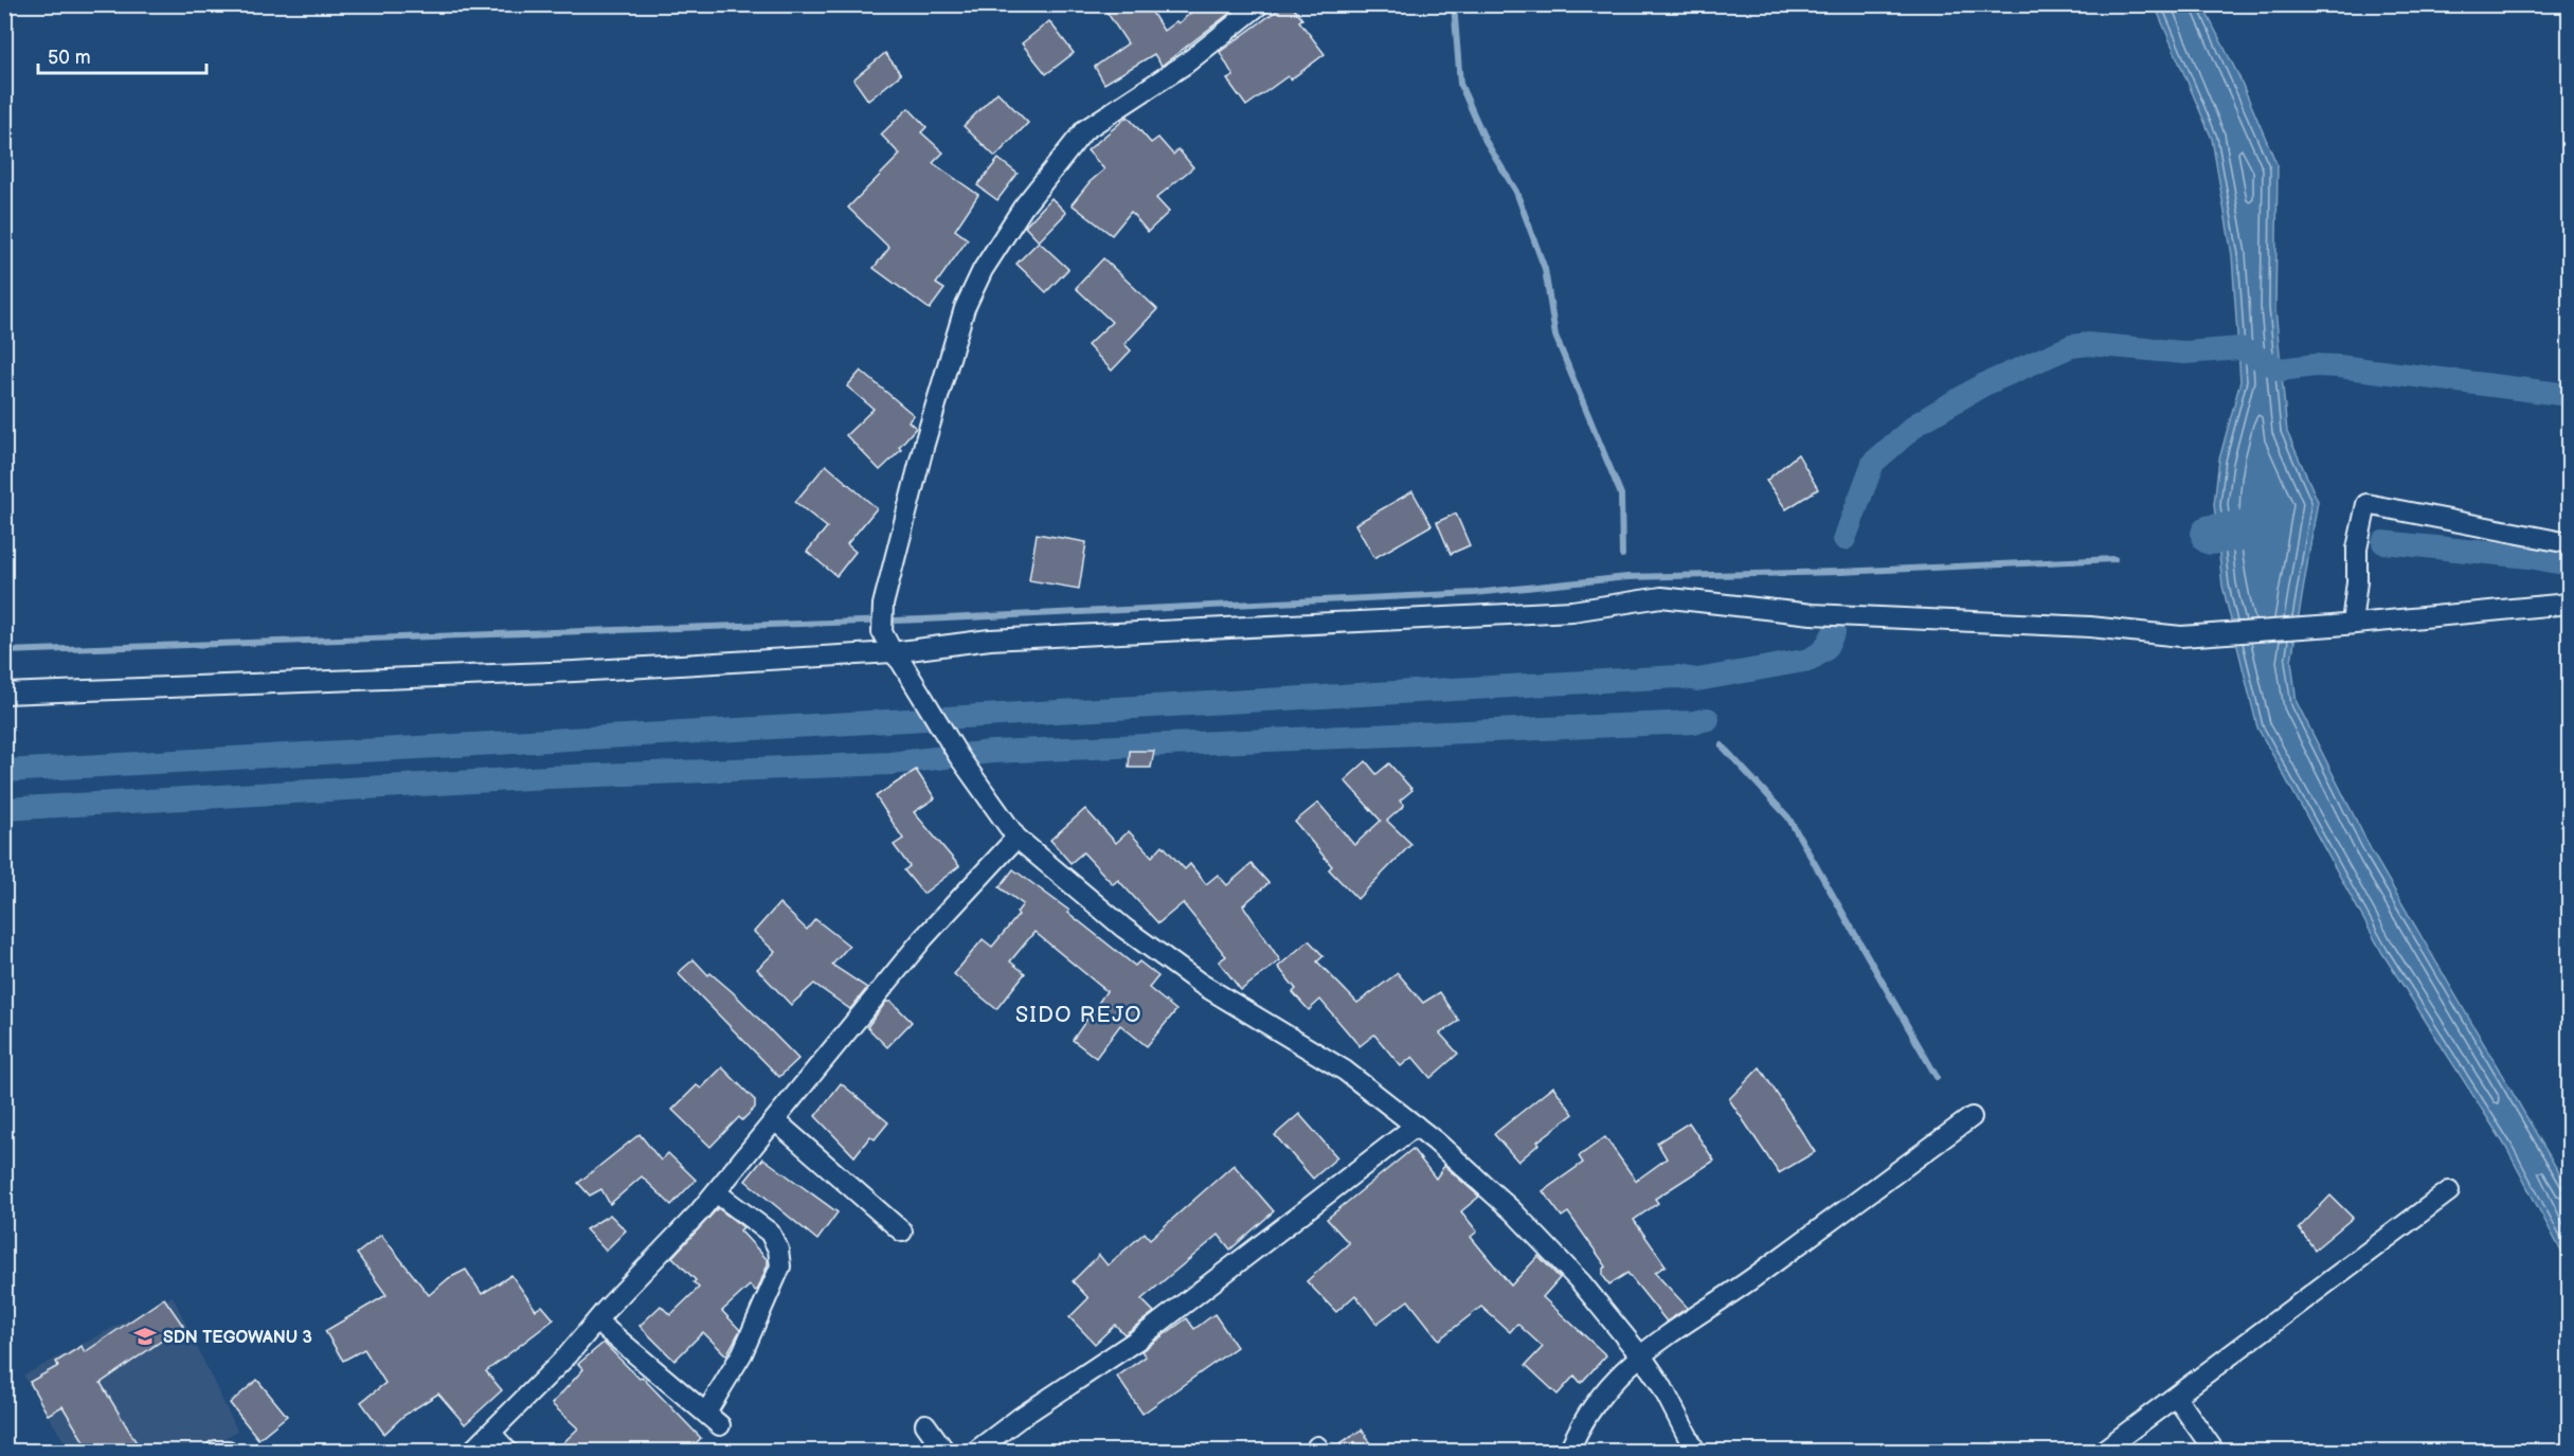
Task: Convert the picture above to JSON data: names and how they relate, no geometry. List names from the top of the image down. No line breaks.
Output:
{"districts":["SIDO REJO"],"places":{"school or university":["SDN TEGOWANU 3"]},"scale_bar":"50 m"}
